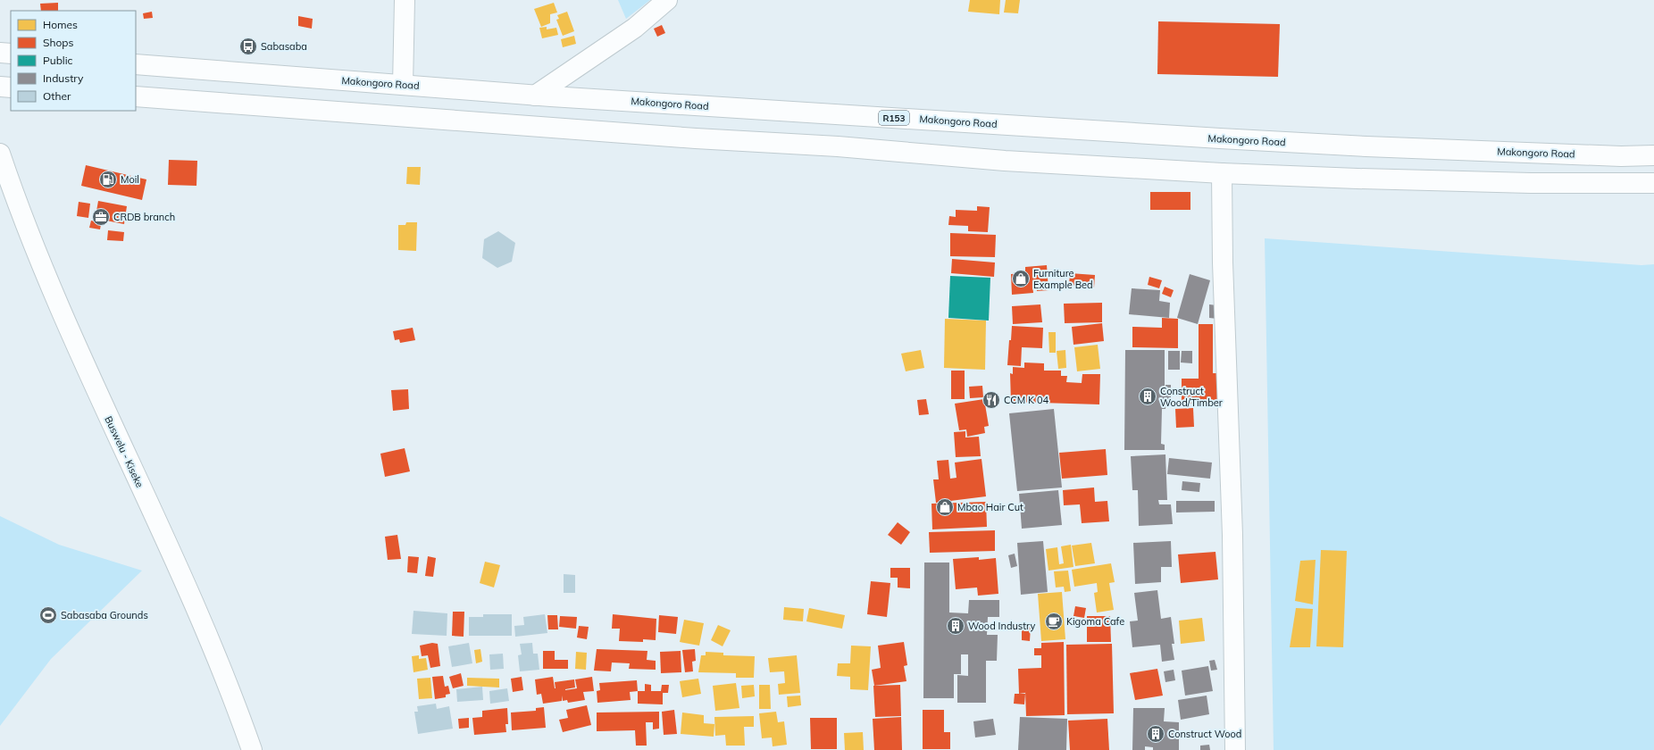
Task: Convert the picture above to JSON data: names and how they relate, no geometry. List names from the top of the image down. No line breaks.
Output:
{"streets":{"main road":["Makongoro Road","R153","Buswelu - Kiseke"]},"places":{"bus stop":["Sabasaba"],"fuel station":["Moil"],"office":["CRDB branch"],"shop":["Furniture Example Bed","Mbao Hair Cut"],"building":["Construct Wood/Timber","Wood Industry","Construct Wood"],"restaurant":["CCM K 04"],"sports":["Sabasaba Grounds"],"cafe":["Kigoma Cafe"]},"legend":["Homes","Shops","Public","Industry","Other"]}
